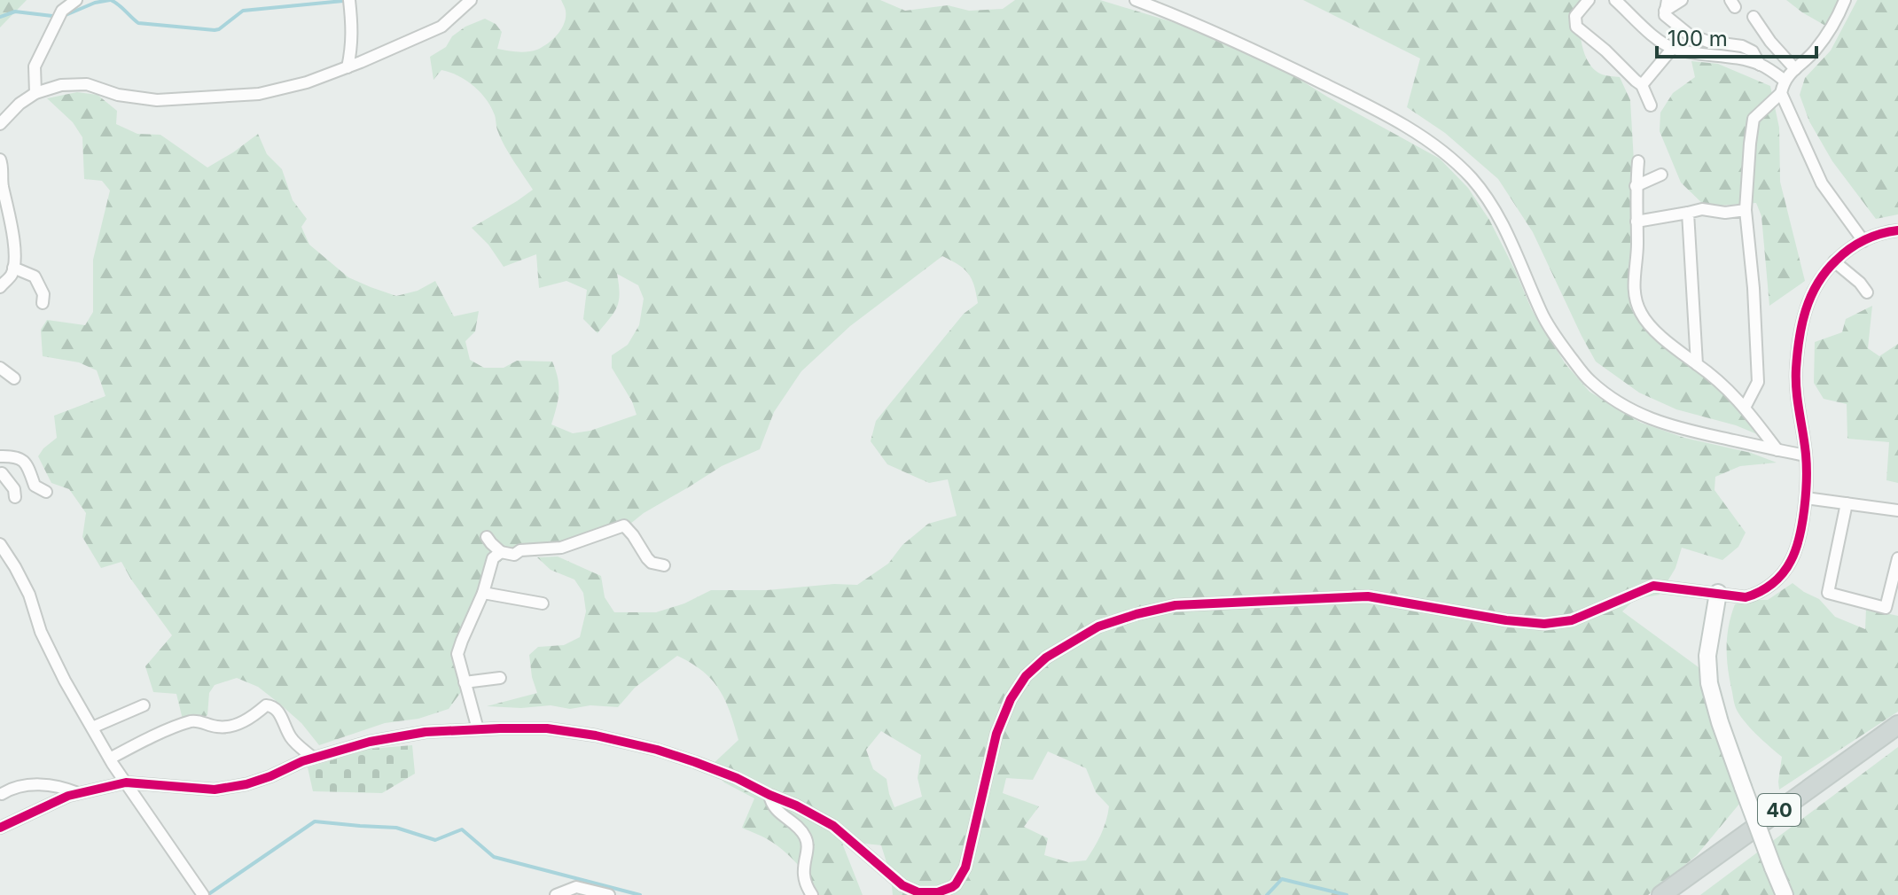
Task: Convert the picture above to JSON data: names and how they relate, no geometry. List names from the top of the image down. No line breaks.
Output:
{"streets":{"main road":["40"]},"scale_bar":"100 m"}
